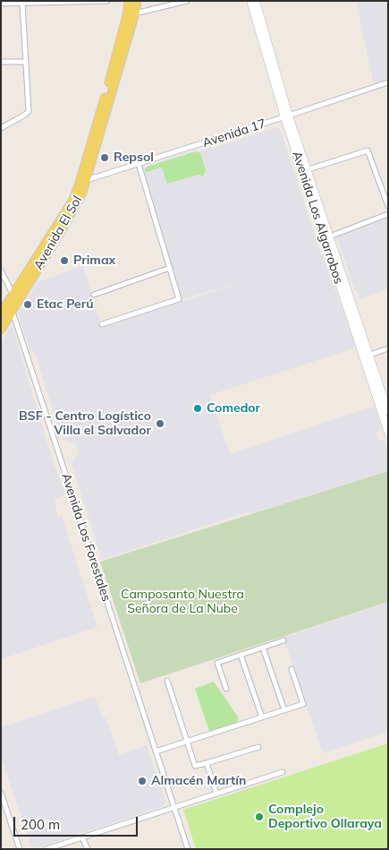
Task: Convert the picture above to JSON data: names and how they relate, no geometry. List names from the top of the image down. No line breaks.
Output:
{"streets":{"main road":["Avenida El Sol"],"street":["Avenida 17","Avenida Los Algarrobos","Avenida Los Forestales"]},"crossings":[["Avenida 17","Avenida Los Algarrobos"],["Avenida 17","Avenida El Sol"],["Avenida El Sol","Avenida Los Forestales"]],"parks":["Camposanto Nuestra Señora de La Nube"],"places":["Repsol","Primax","Etac Perú","Comedor","BSF - Centro Logístico Villa el Salvador","Almacén Martín","Complejo Deportivo Ollaraya"],"scale_bar":"200 m"}
